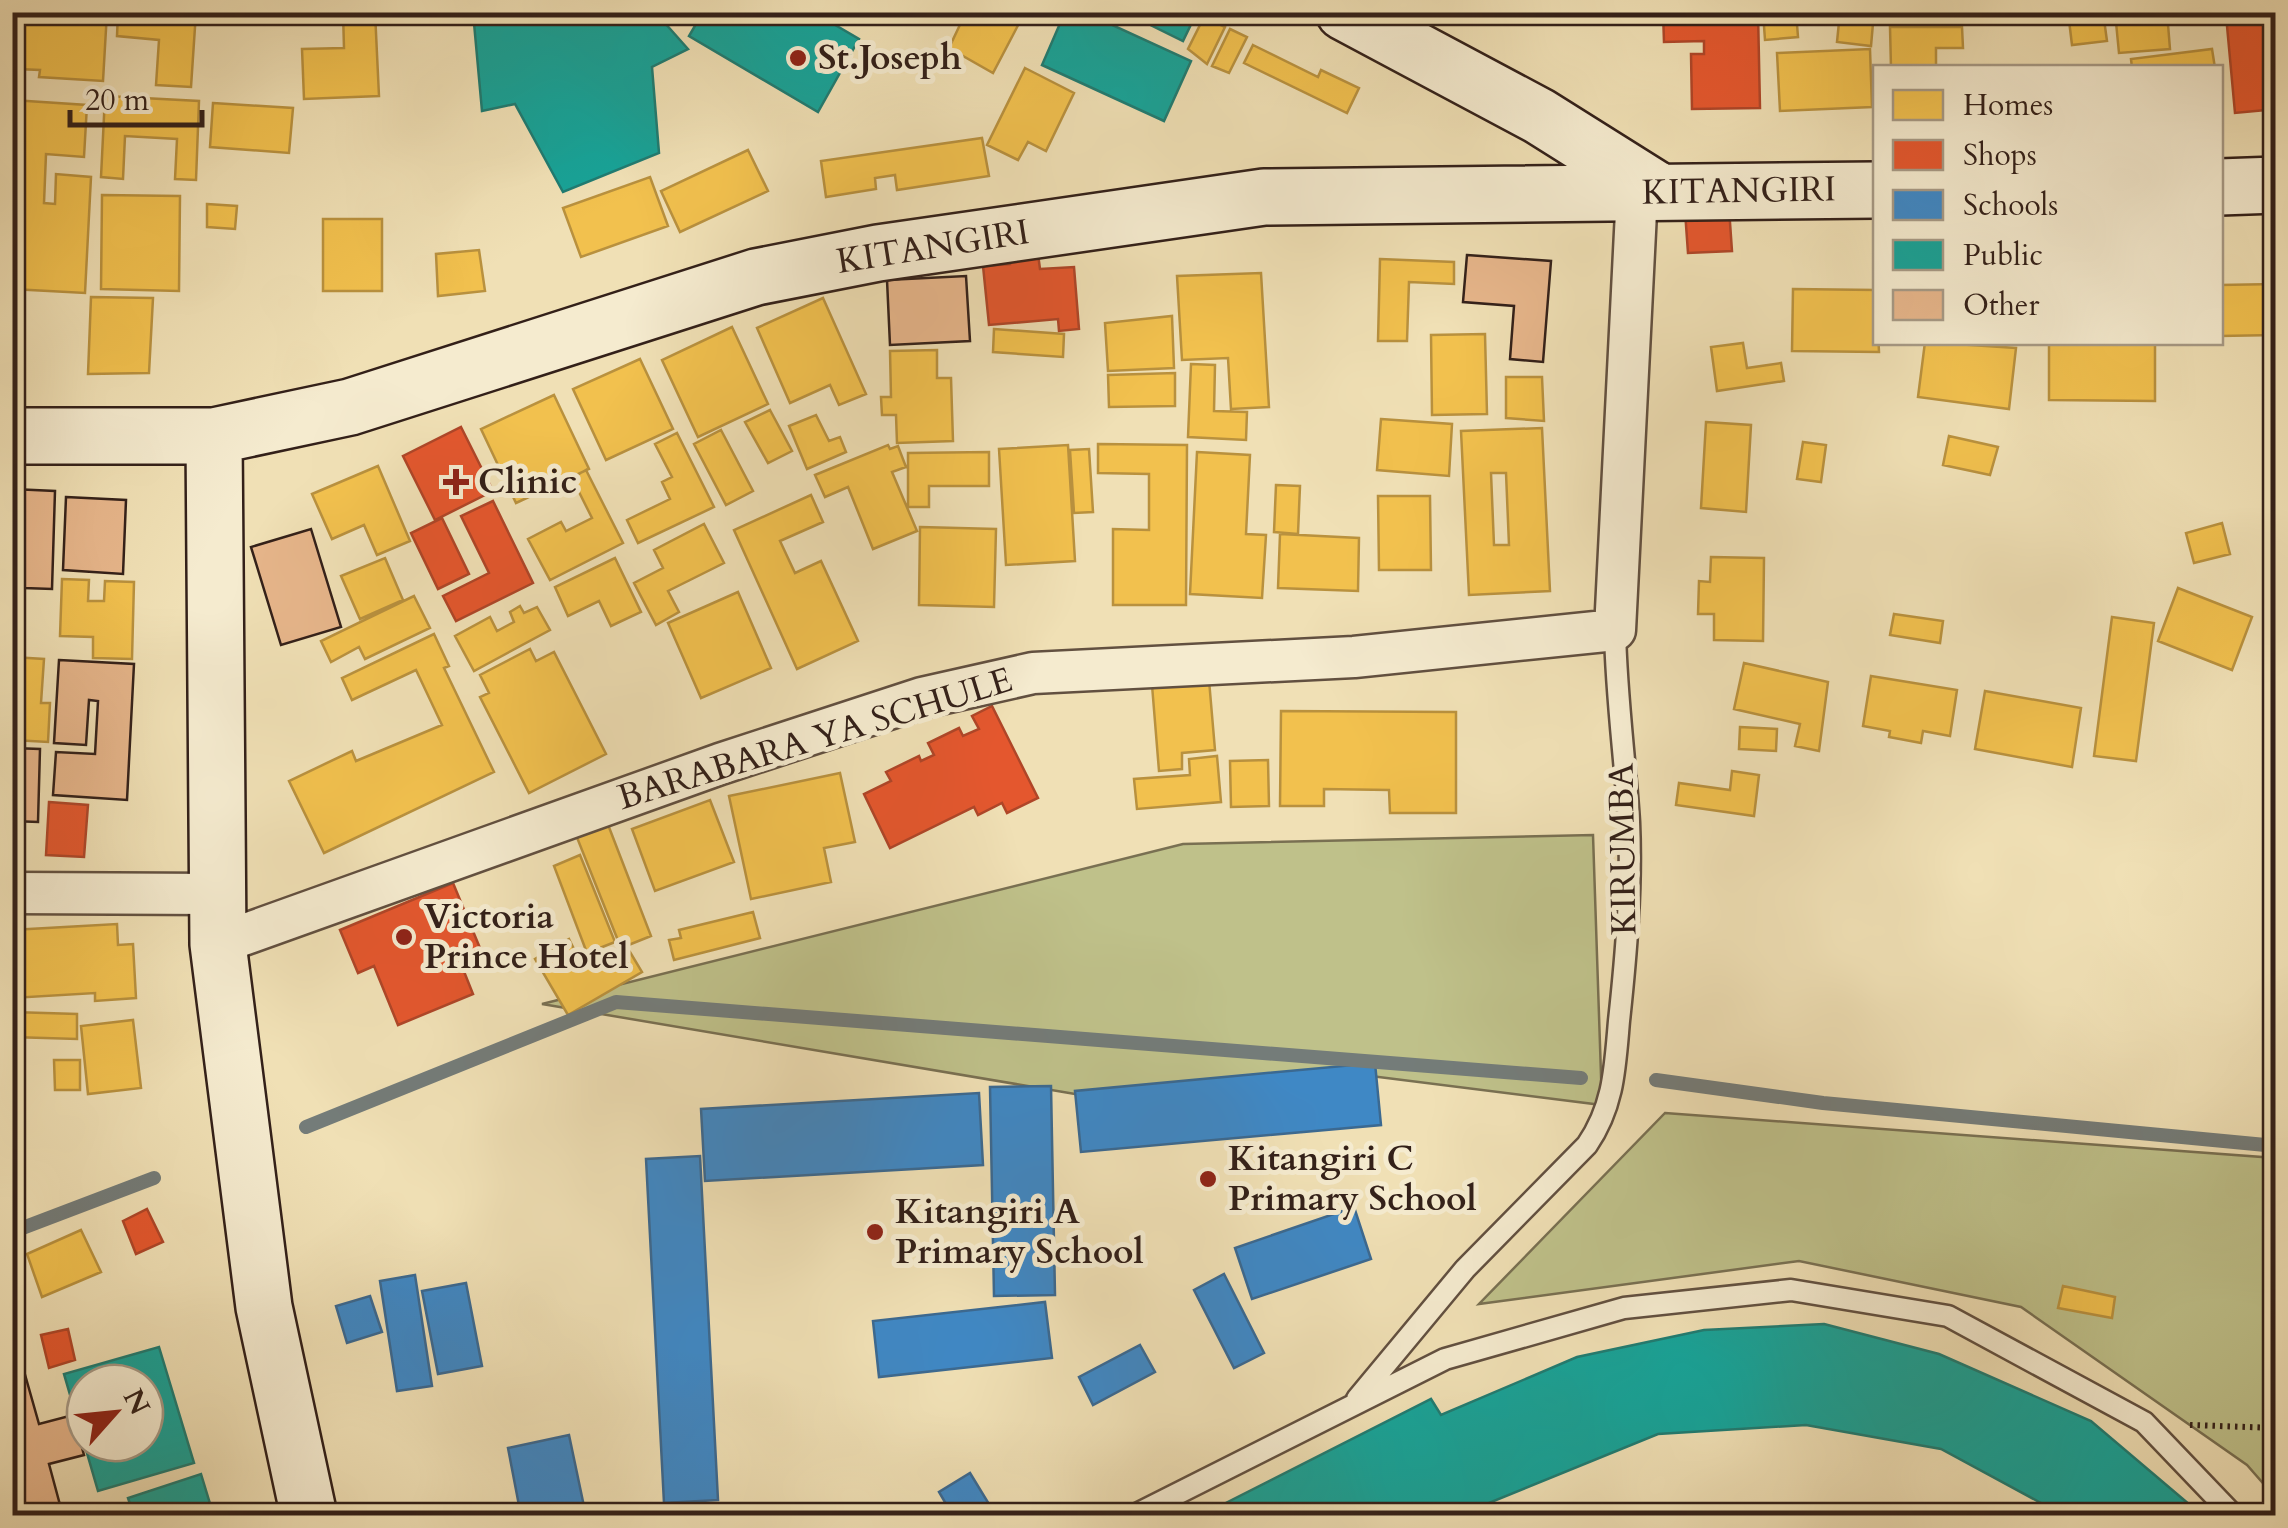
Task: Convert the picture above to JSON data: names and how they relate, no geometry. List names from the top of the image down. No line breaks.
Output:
{"streets":{"main road":["KITANGIRI"],"street":["BARABARA YA SCHULE","KIRUMBA"]},"crossings":[["KITANGIRI","KIRUMBA"],["BARABARA YA SCHULE","KIRUMBA"]],"places":{"other":["St.Joseph","Victoria Prince Hotel","Kitangiri C Primary School","Kitangiri A Primary School"],"health":["Clinic"]},"legend":["Homes","Shops","Schools","Public","Other"],"scale_bar":"20 m","north":"top right"}
